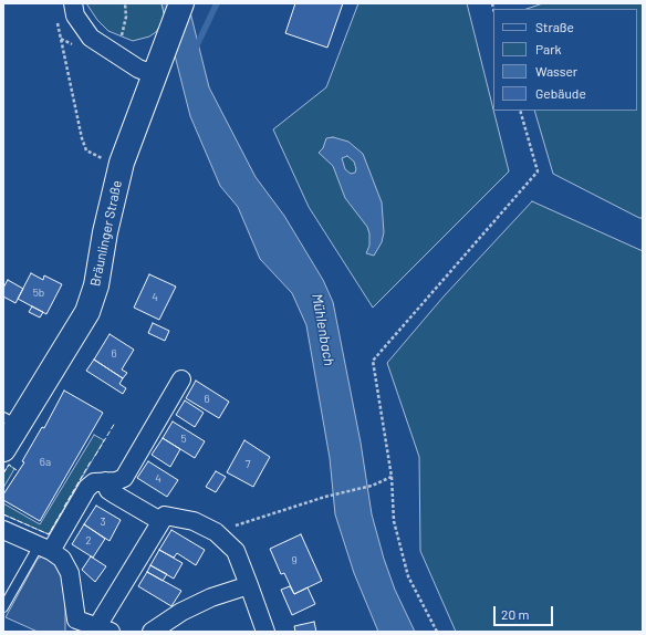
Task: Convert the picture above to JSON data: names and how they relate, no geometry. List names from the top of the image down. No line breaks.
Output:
{"streets":{"main road":["Bräunlinger Straße"]},"water":["Mühlenbach"],"house_numbers":["5b","4","6","6","5","6a","7","4","3","2","9"],"legend":["Straße","Park","Wasser","Gebäude"],"scale_bar":"20 m"}
